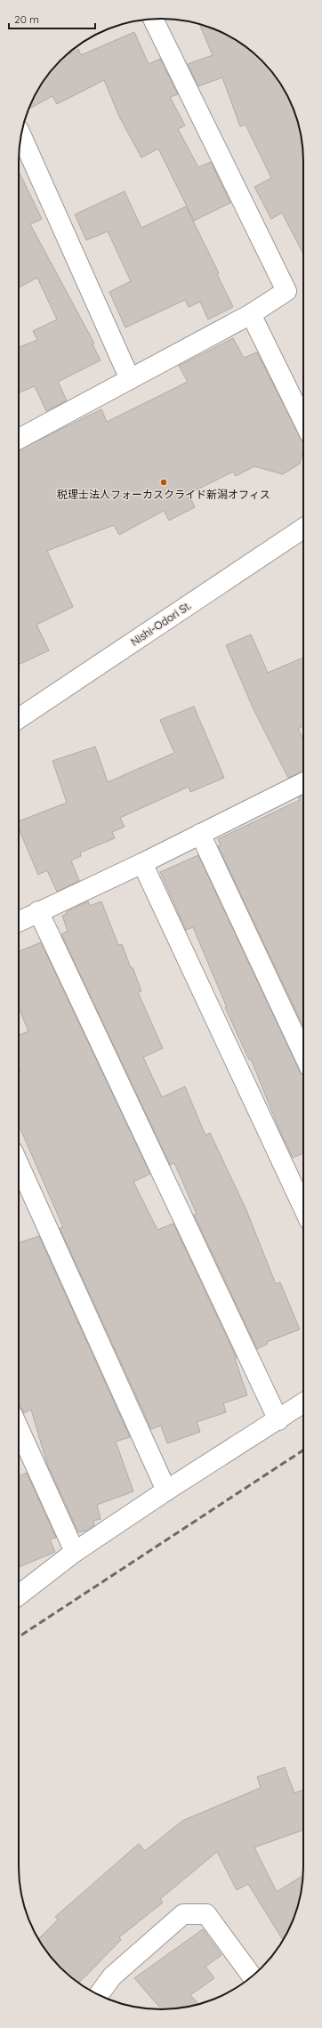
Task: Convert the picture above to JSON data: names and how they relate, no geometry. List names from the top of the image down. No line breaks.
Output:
{"streets":{"street":["Nishi-Odori St."]},"places":["税理士法人フォーカスクライド新潟オフィス"],"scale_bar":"20 m"}
